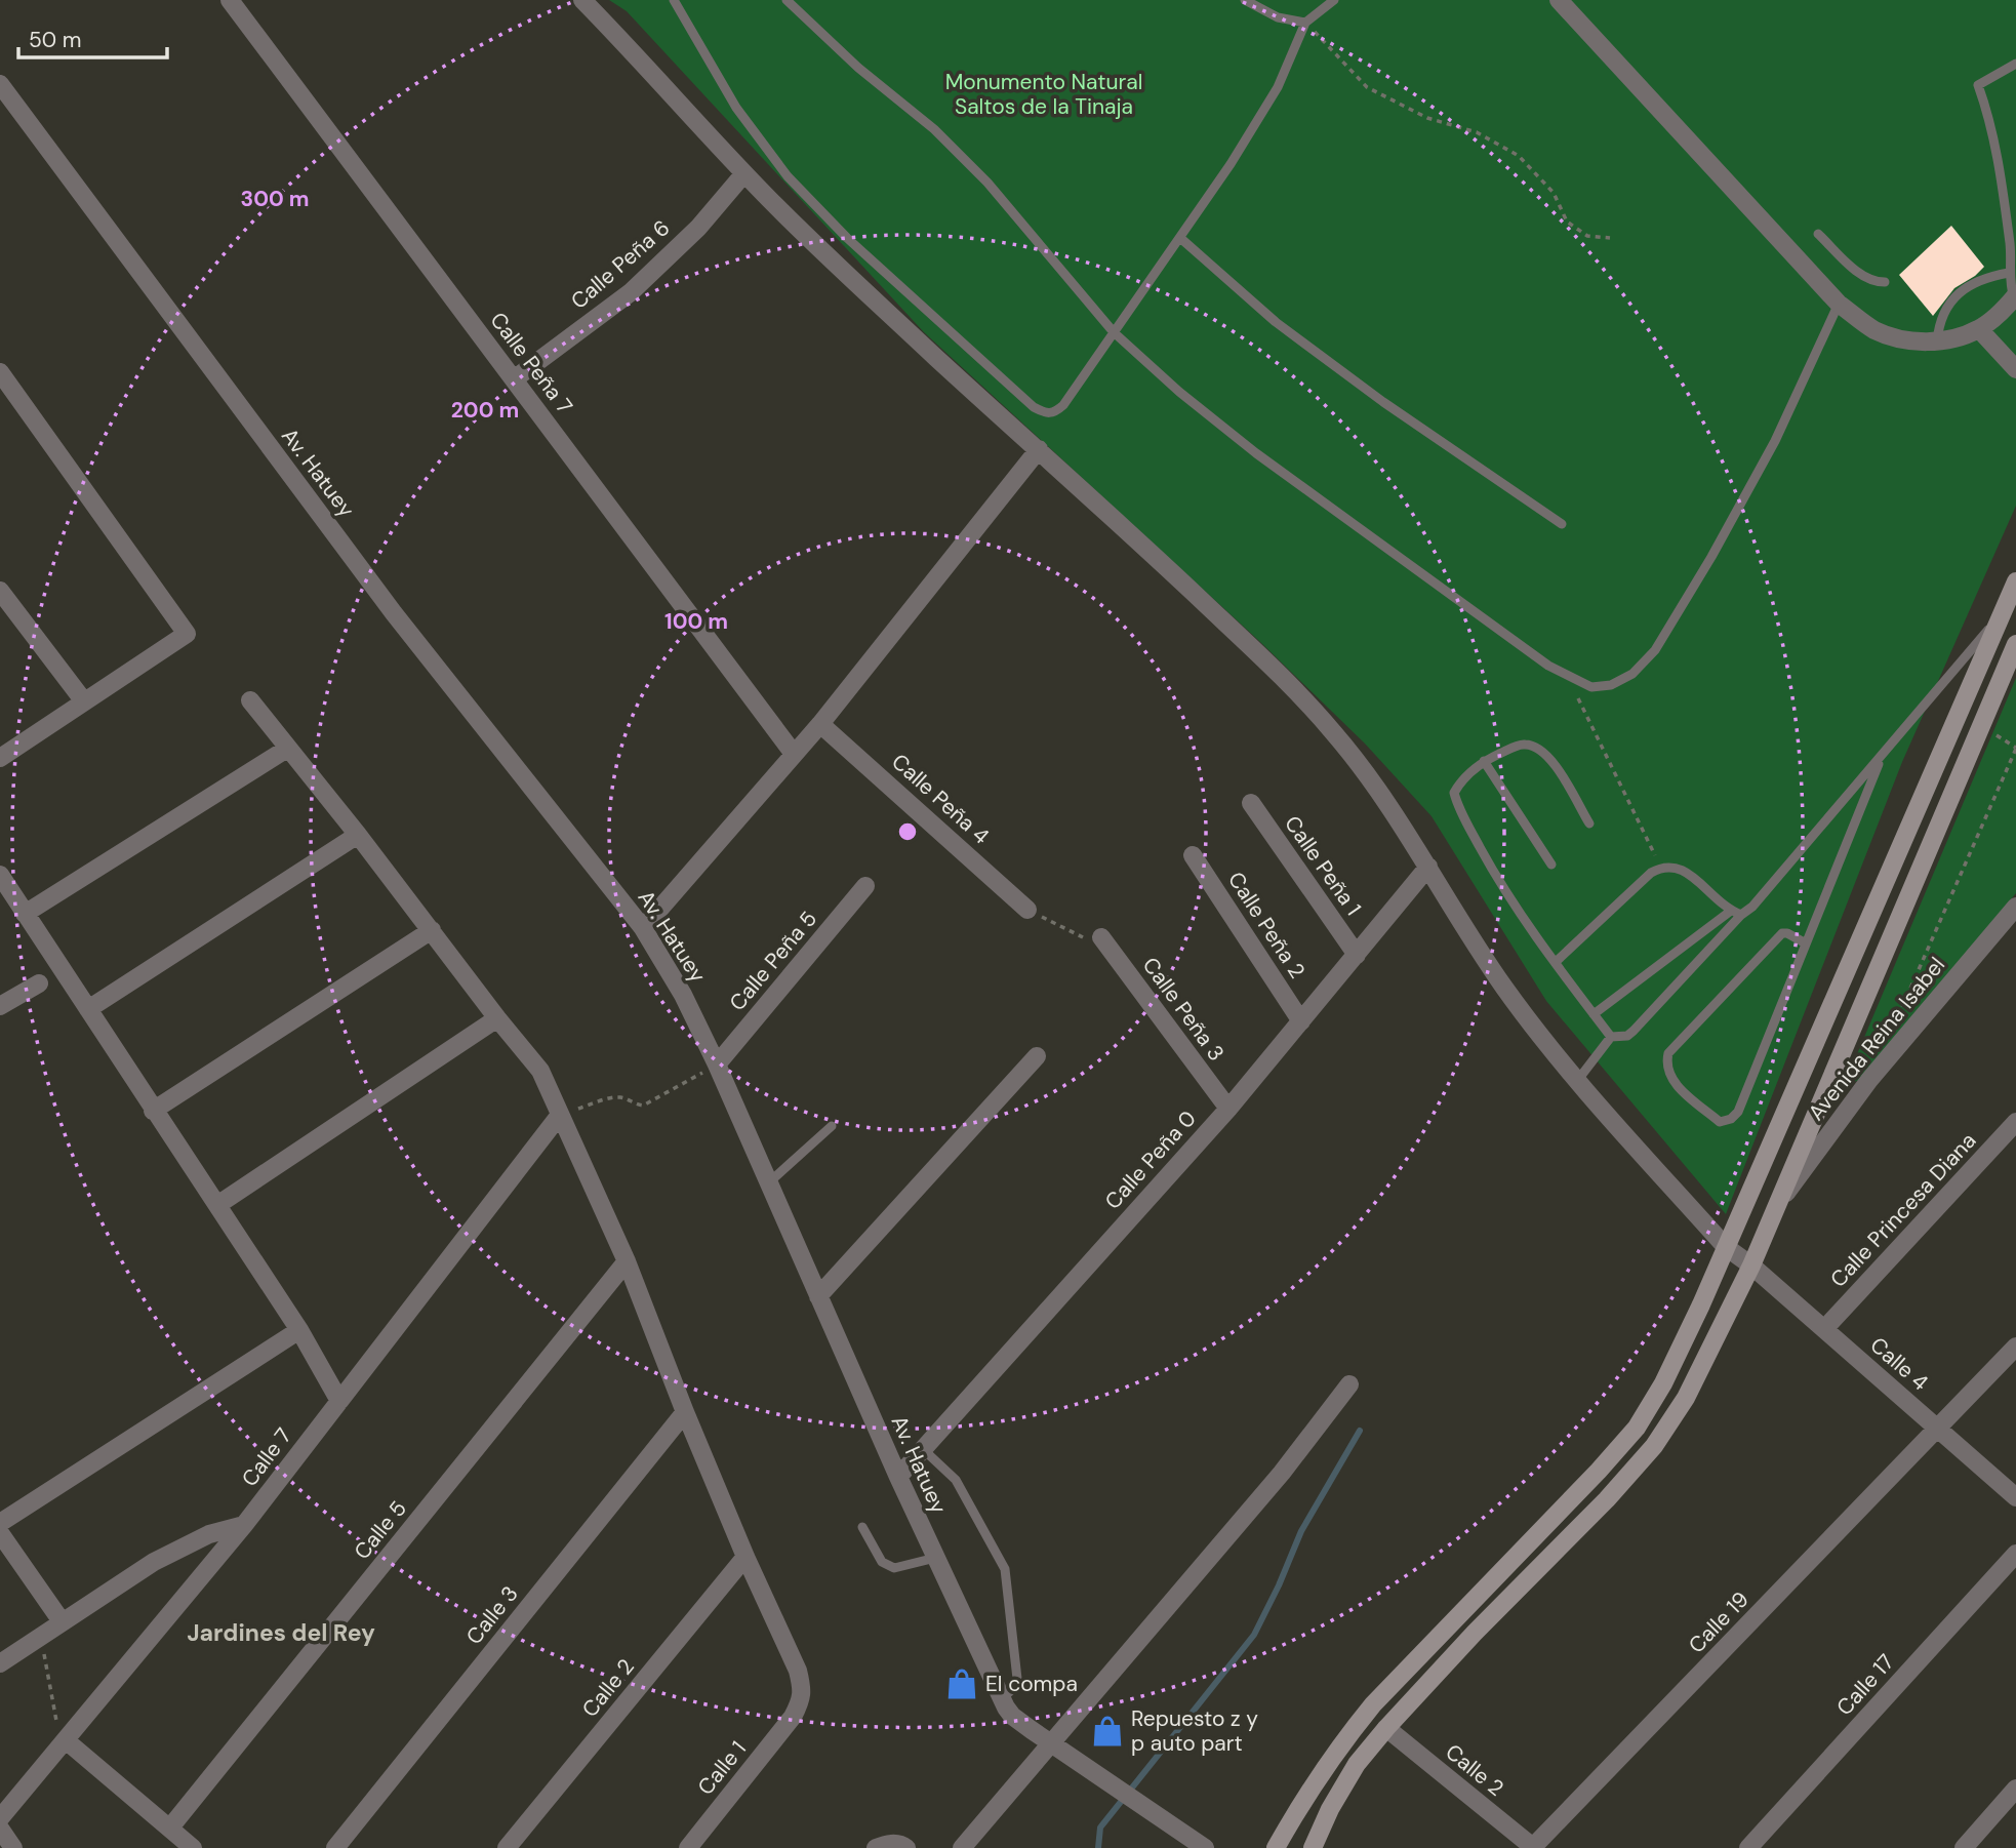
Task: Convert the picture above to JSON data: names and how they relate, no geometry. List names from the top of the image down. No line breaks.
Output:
{"streets":{"street":["Calle Peña 6","Calle Peña 7","Av. Hatuey","Calle Peña 4","Calle Peña 1","Calle Peña 2","Calle Peña 5","Calle Peña 3","Avenida Reina Isabel","Calle Peña 0","Calle Princesa Diana","Calle 4","Calle 7","Calle 5","Calle 3","Calle 19","Calle 17","Calle 2","Calle 1"]},"crossings":[["Calle Peña 6","Calle Peña 7"],["Calle Peña 6","Calle 4"],["Av. Hatuey","Calle Peña 5"],["Av. Hatuey","Calle Peña 0"],["Calle Peña 1","Calle Peña 0"],["Calle Peña 2","Calle Peña 0"],["Calle Peña 3","Calle Peña 0"],["Calle Peña 0","Calle 4"],["Calle Princesa Diana","Calle 4"],["Calle 4","Calle 19"],["Calle 19","Calle 2"],["Calle 2","Calle 1"]],"districts":["Jardines del Rey"],"parks":["Monumento Natural Saltos de la Tinaja"],"places":{"shop":["El compa","Repuesto z y p auto part"]},"scale_bar":"50 m","rings":["300 m","200 m","100 m"]}
